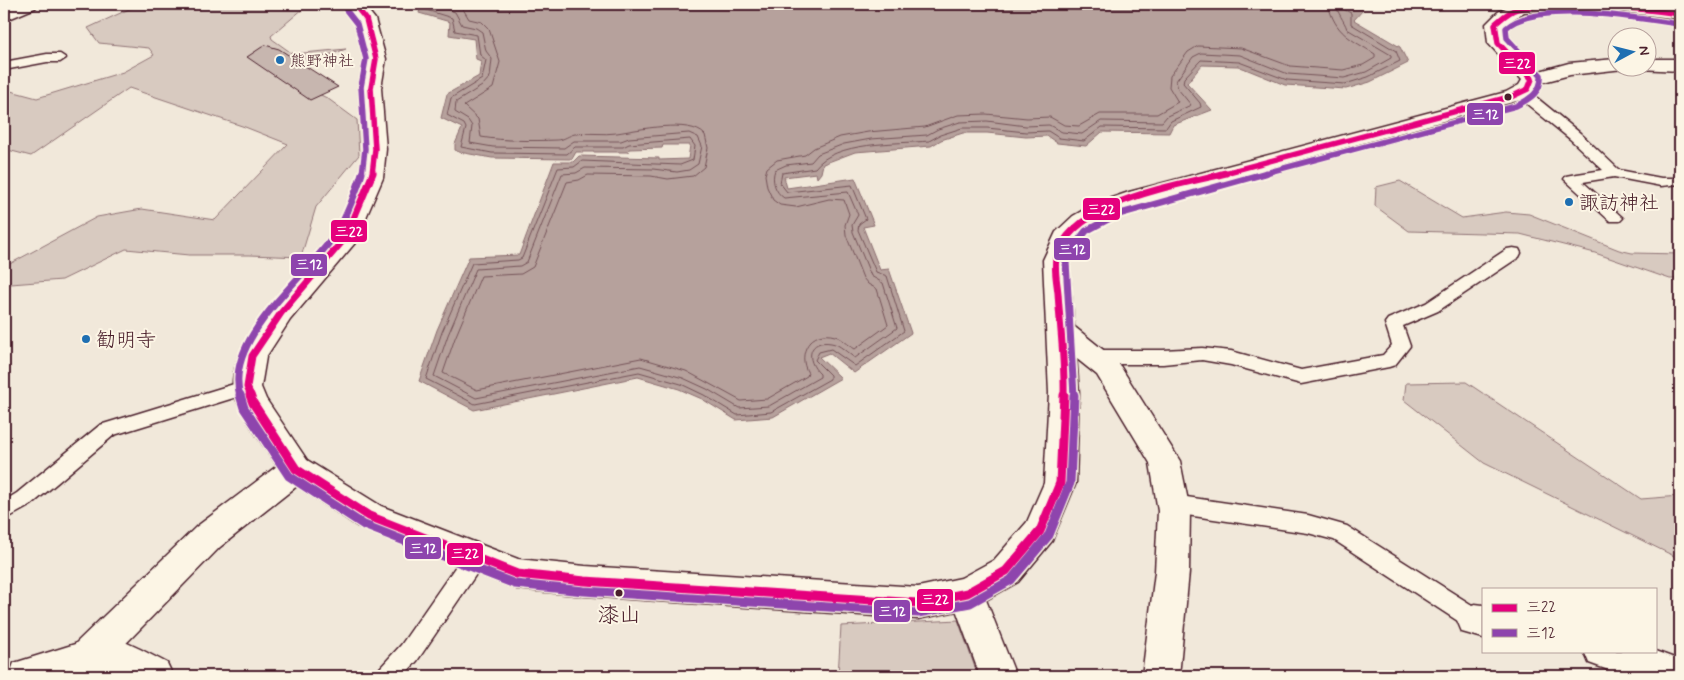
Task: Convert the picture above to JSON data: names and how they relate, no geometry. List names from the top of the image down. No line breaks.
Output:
{"places":["熊野神社","諏訪神社","勧明寺","漆山"],"lines":["transit line 三22","transit line 三12"],"legend":["三22","三12"],"north":"right"}
